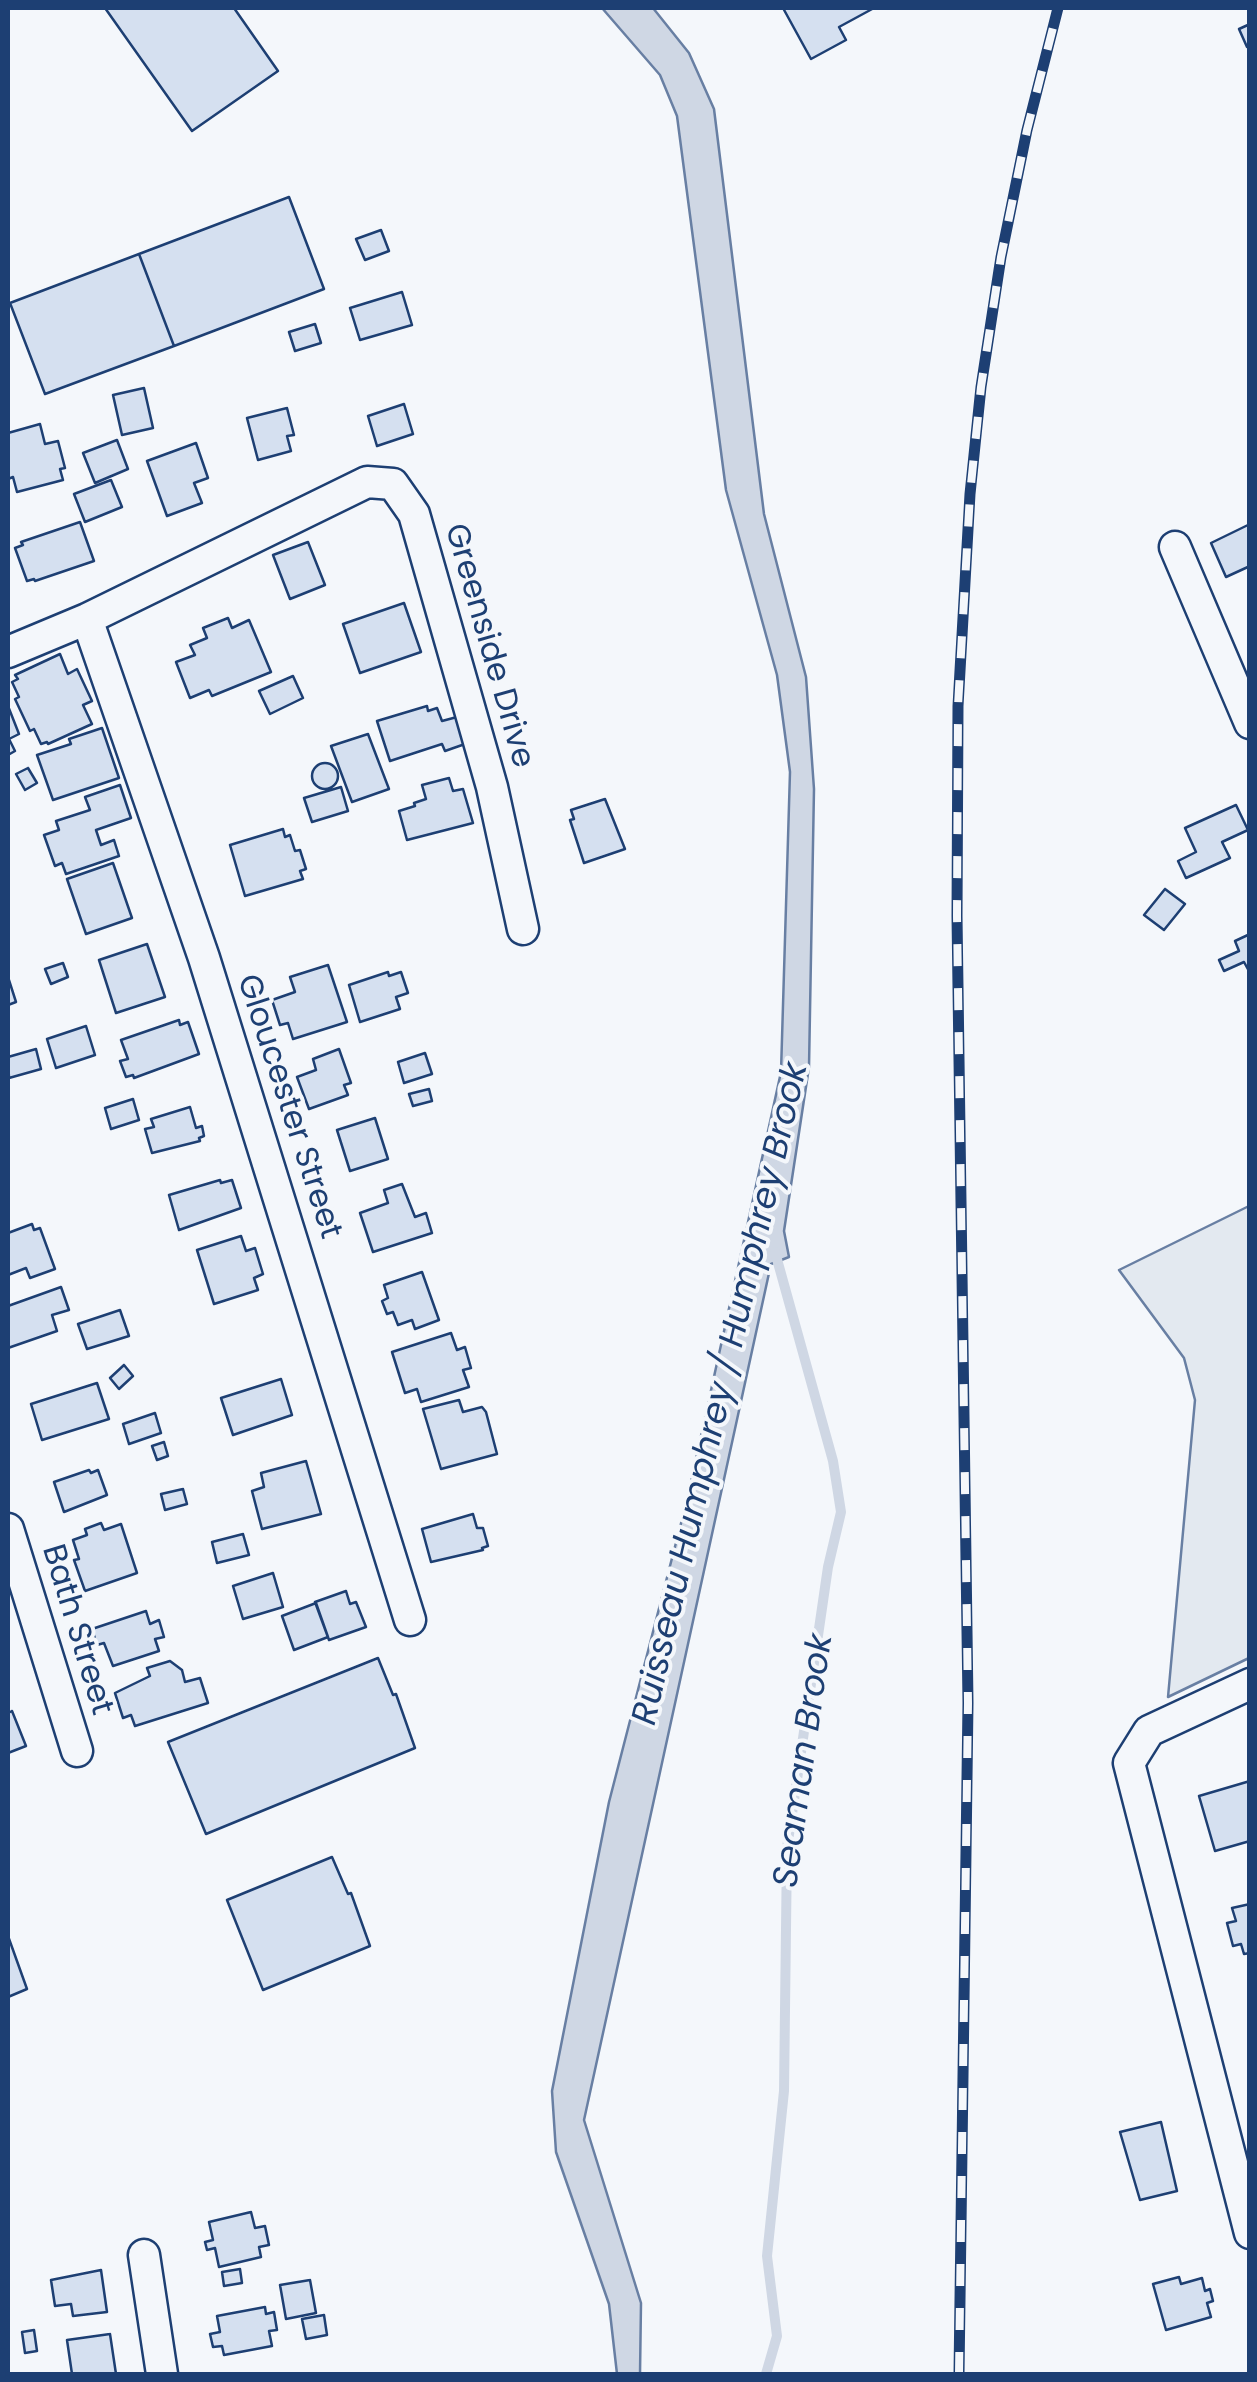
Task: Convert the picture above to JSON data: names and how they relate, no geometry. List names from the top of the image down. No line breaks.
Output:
{"streets":{"street":["Greenside Drive","Gloucester Street","Bath Street"]},"crossings":[["Greenside Drive","Gloucester Street"]],"water":["Ruisseau Humphrey / Humphrey Brook","Seaman Brook"]}
